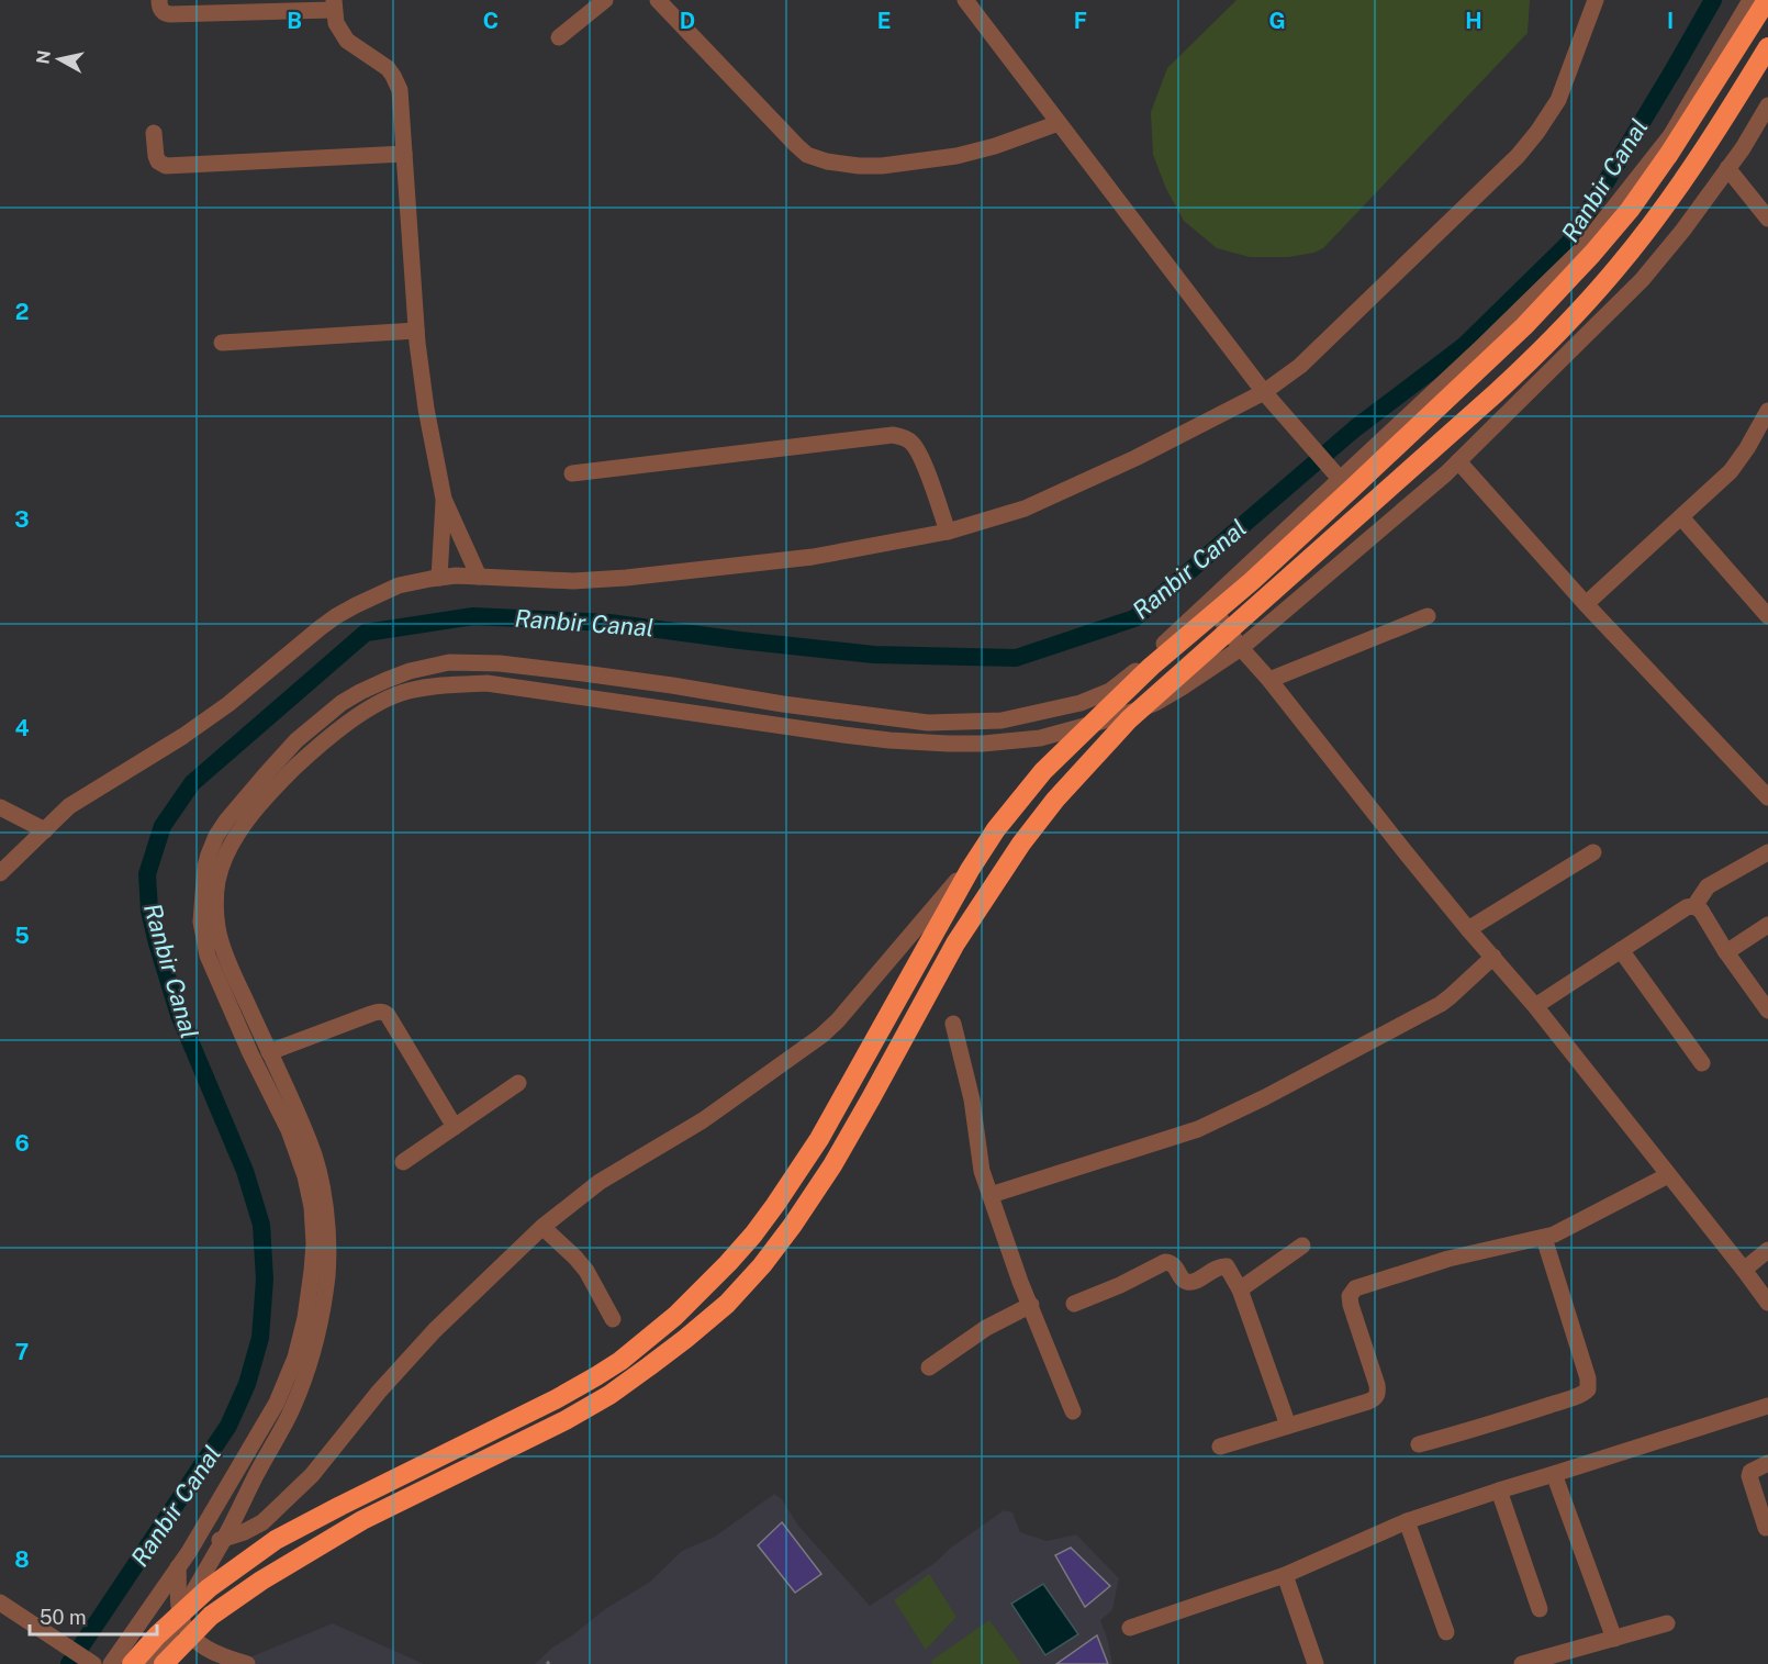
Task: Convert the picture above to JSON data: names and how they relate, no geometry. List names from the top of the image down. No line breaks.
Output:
{"water":["Ranbir Canal"],"scale_bar":"50 m","north":"left","grid":{"columns":["B","C","D","E","F","G","H","I"],"rows":["2","3","4","5","6","7","8"]}}
